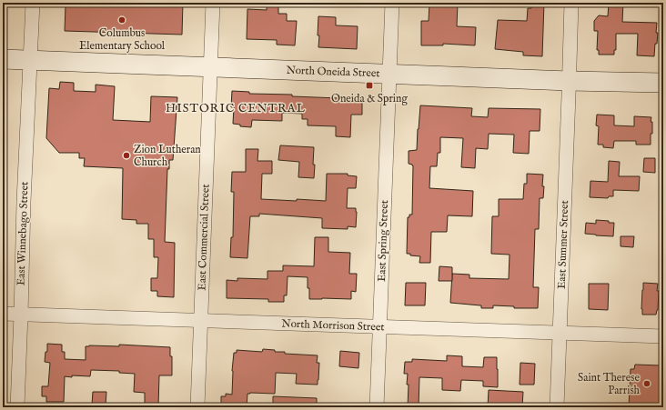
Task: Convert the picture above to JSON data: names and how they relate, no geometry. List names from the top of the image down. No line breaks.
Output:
{"streets":{"main road":["North Oneida Street"],"street":["East Winnebago Street","East Commercial Street","East Spring Street","East Summer Street","North Morrison Street"]},"crossings":[["North Oneida Street","East Winnebago Street"],["North Oneida Street","East Commercial Street"],["North Oneida Street","East Spring Street"],["North Oneida Street","East Summer Street"],["East Winnebago Street","North Morrison Street"],["East Commercial Street","North Morrison Street"],["East Spring Street","North Morrison Street"],["East Summer Street","North Morrison Street"]],"districts":["HISTORIC CENTRAL"],"places":{"other":["Columbus Elementary School","Zion Lutheran Church","Saint Therese Parrish"],"transit":["Oneida & Spring"]}}
